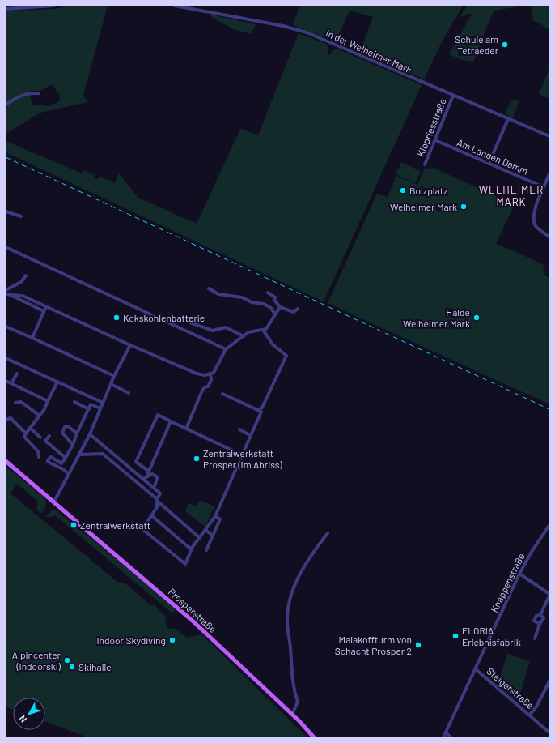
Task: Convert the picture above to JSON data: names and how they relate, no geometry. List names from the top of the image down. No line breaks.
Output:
{"streets":{"main road":["Prosperstraße"],"street":["In der Welheimer Mark","Klopriesstraße","Am Langen Damm","Knappenstraße","Steigerstraße"]},"crossings":[["In der Welheimer Mark","Klopriesstraße"],["Klopriesstraße","Am Langen Damm"],["Knappenstraße","Steigerstraße"]],"districts":["WELHEIMER MARK"],"places":{"other":["Schule am Tetraeder","Bolzplatz","Welheimer Mark","Kokskohlenbatterie","Halde Welheimer Mark","Zentralwerkstatt Prosper (Im Abriss)","ELORIA Erlebnisfabrik","Indoor Skydiving","Malakoffturm von Schacht Prosper 2","Alpincenter (Indoorski)","Skihalle"],"transit":["Zentralwerkstatt"]},"north":"bottom left"}
